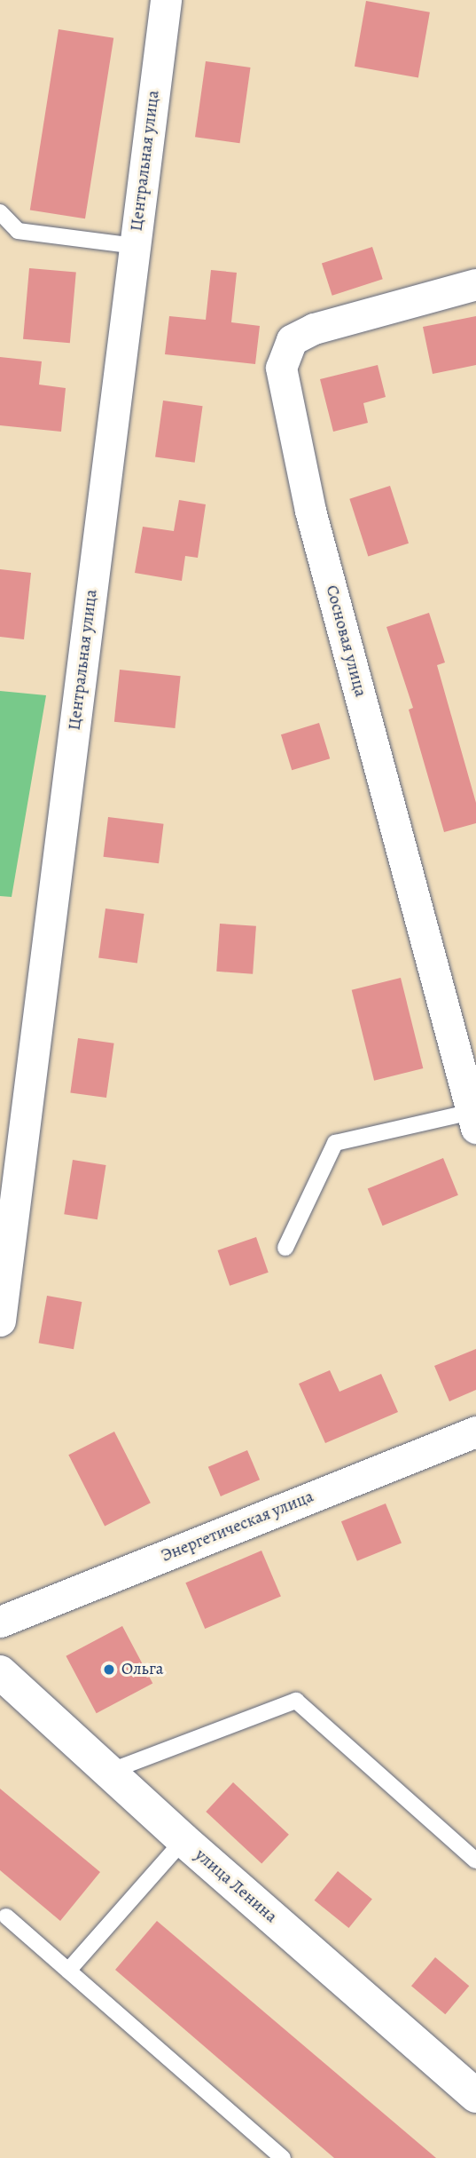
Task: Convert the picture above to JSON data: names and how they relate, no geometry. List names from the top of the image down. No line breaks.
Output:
{"streets":{"street":["Центральная улица","Сосновая улица","Энергетическая улица","улица Ленина"]},"places":["Ольга"]}
